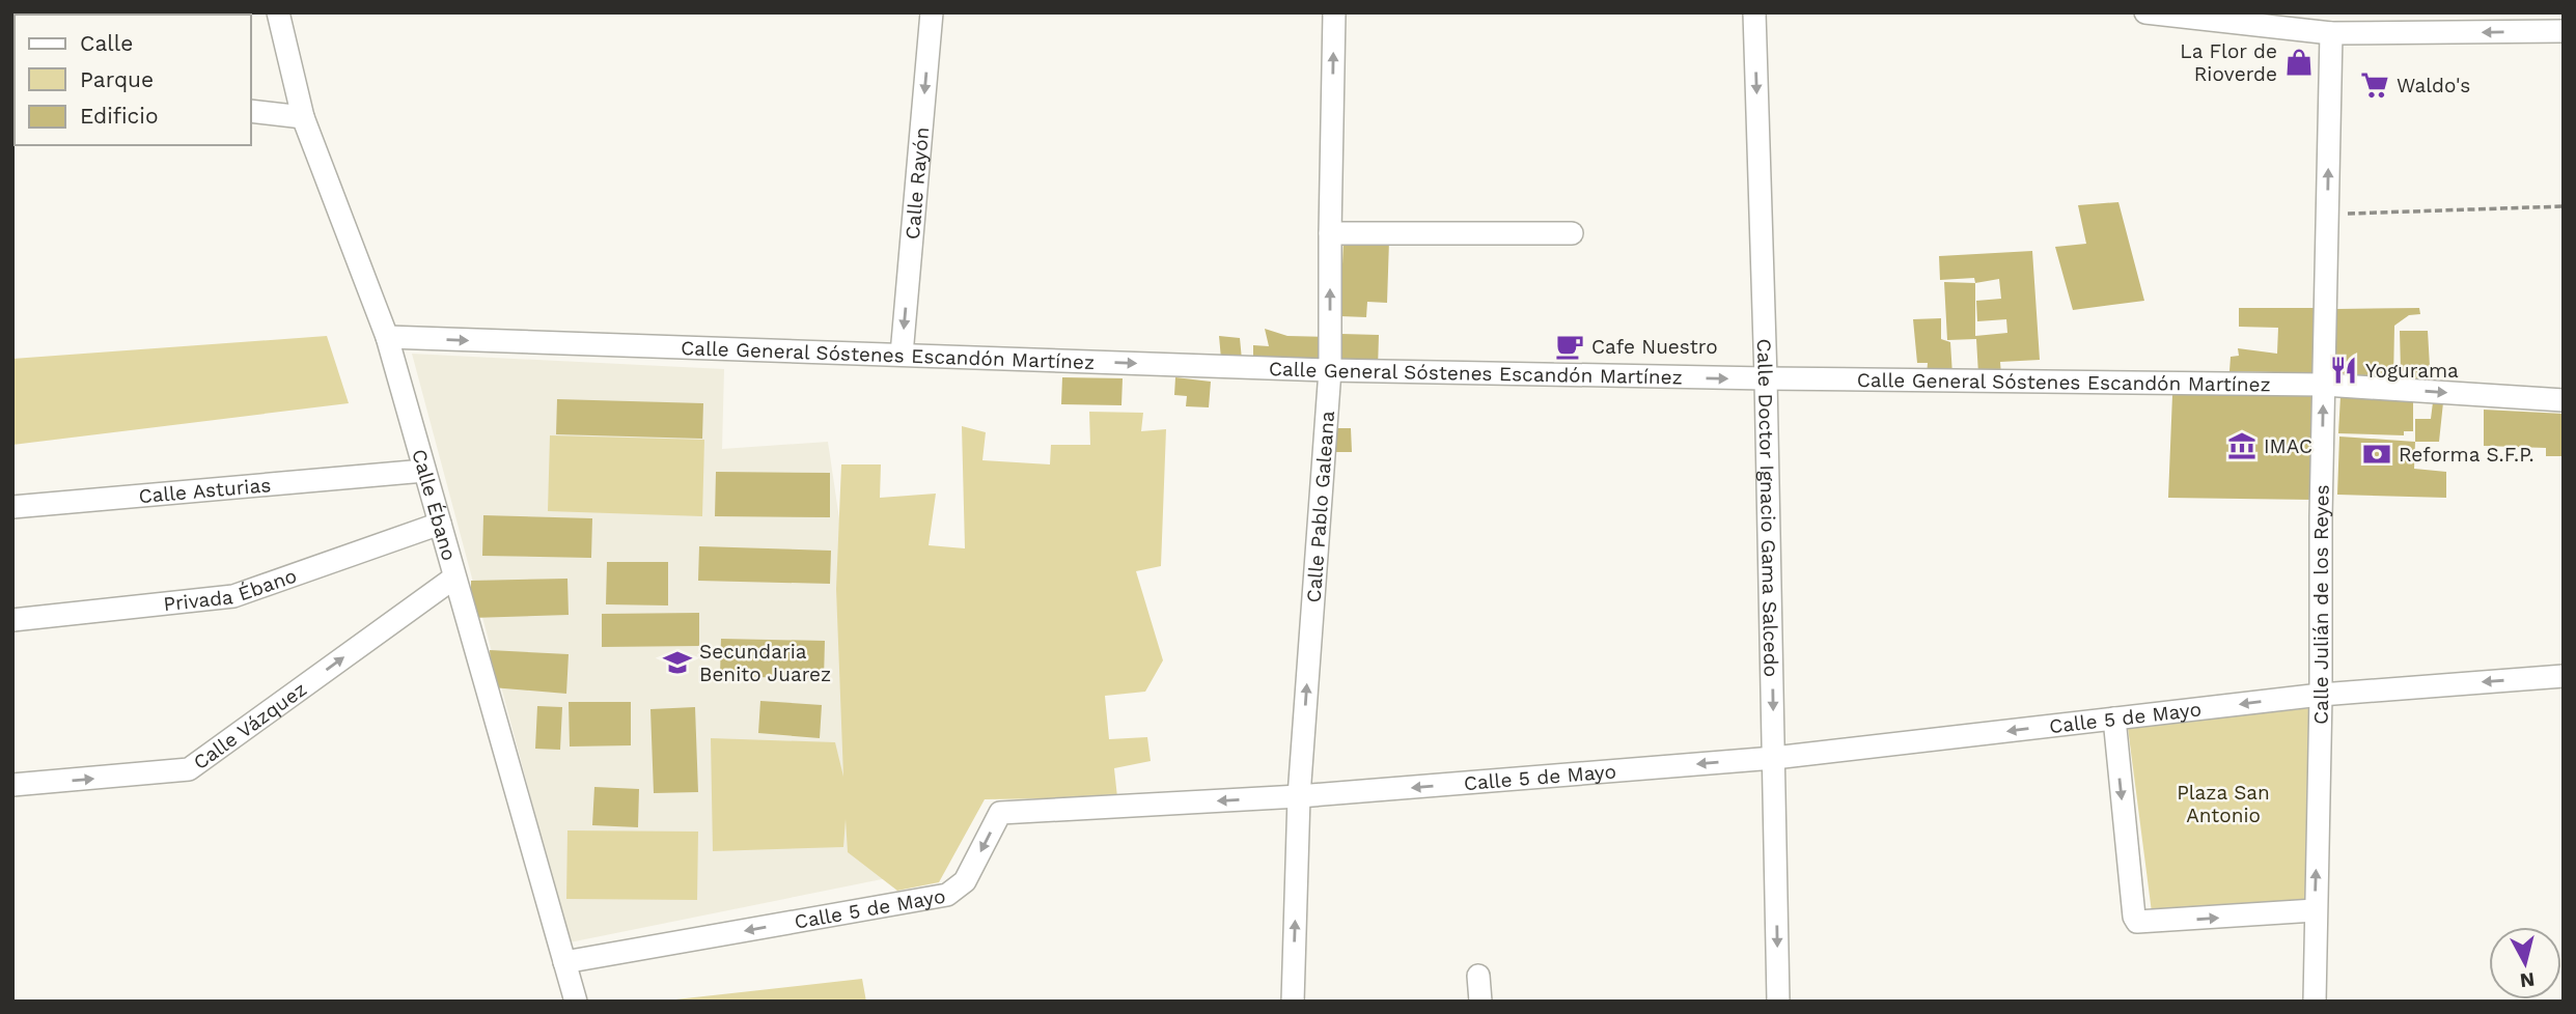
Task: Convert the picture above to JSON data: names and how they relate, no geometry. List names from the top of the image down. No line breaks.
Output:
{"streets":{"street":["Calle Rayón","Calle General Sóstenes Escandón Martínez","Calle Asturias","Calle Ébano","Calle Pablo Galeana","Calle Doctor Ignacio Gama Salcedo","Privada Ébano","Calle Julián de los Reyes","Calle 5 de Mayo","Calle Vázquez"]},"crossings":[["Calle Rayón","Calle General Sóstenes Escandón Martínez"],["Calle General Sóstenes Escandón Martínez","Calle Ébano"],["Calle General Sóstenes Escandón Martínez","Calle Pablo Galeana"],["Calle General Sóstenes Escandón Martínez","Calle Doctor Ignacio Gama Salcedo"],["Calle General Sóstenes Escandón Martínez","Calle Julián de los Reyes"],["Calle Asturias","Calle Ébano"],["Calle Ébano","Privada Ébano"],["Calle Ébano","Calle 5 de Mayo"],["Calle Ébano","Calle Vázquez"],["Calle Pablo Galeana","Calle 5 de Mayo"],["Calle Doctor Ignacio Gama Salcedo","Calle 5 de Mayo"],["Calle Julián de los Reyes","Calle 5 de Mayo"]],"one_way":["Calle Rayón","Calle General Sóstenes Escandón Martínez","Calle Pablo Galeana","Calle Doctor Ignacio Gama Salcedo","Calle Julián de los Reyes","Calle 5 de Mayo","Calle Vázquez"],"parks":["Plaza San Antonio"],"places":{"shop":["La Flor de Rioverde"],"supermarket":["Waldo's"],"cafe":["Cafe Nuestro"],"restaurant":["Yogurama"],"museum":["IMAC"],"bank":["Reforma S.F.P."],"school or university":["Secundaria Benito Juarez"]},"legend":["Calle","Parque","Edificio"],"north":"bottom"}
